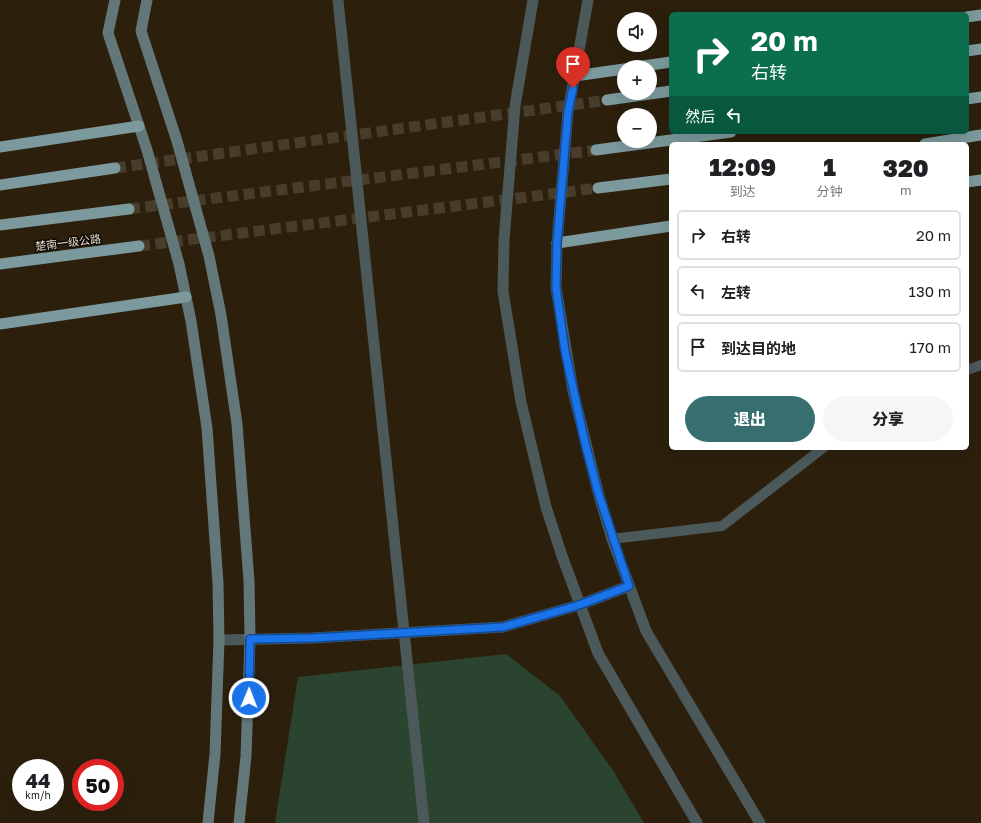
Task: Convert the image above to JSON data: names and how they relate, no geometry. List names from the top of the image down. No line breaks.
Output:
{"streets":{"highway":["楚南一级公路"]},"page":{"map_buttons":["+","−"],"turn":["20 m","右转"],"then":"然后","eta":["12:09","到达","1","分钟","320","m"],"list":[{"name":"右转","value":"20 m"},{"name":"左转","value":"130 m"},{"name":"到达目的地","value":"170 m"}],"buttons":["退出","分享"],"speed":"44 km/h","limit":"50"}}
